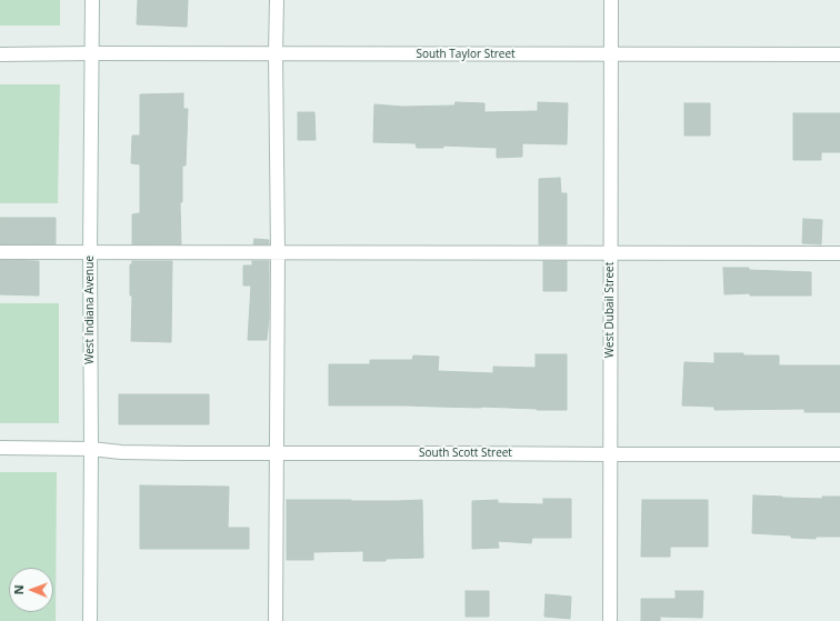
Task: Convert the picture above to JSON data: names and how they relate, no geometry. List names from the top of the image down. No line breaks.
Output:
{"streets":{"street":["South Taylor Street","West Indiana Avenue","West Dubail Street","South Scott Street"]},"crossings":[["South Taylor Street","West Indiana Avenue"],["South Taylor Street","West Dubail Street"],["West Indiana Avenue","South Scott Street"],["West Dubail Street","South Scott Street"]],"north":"left"}
